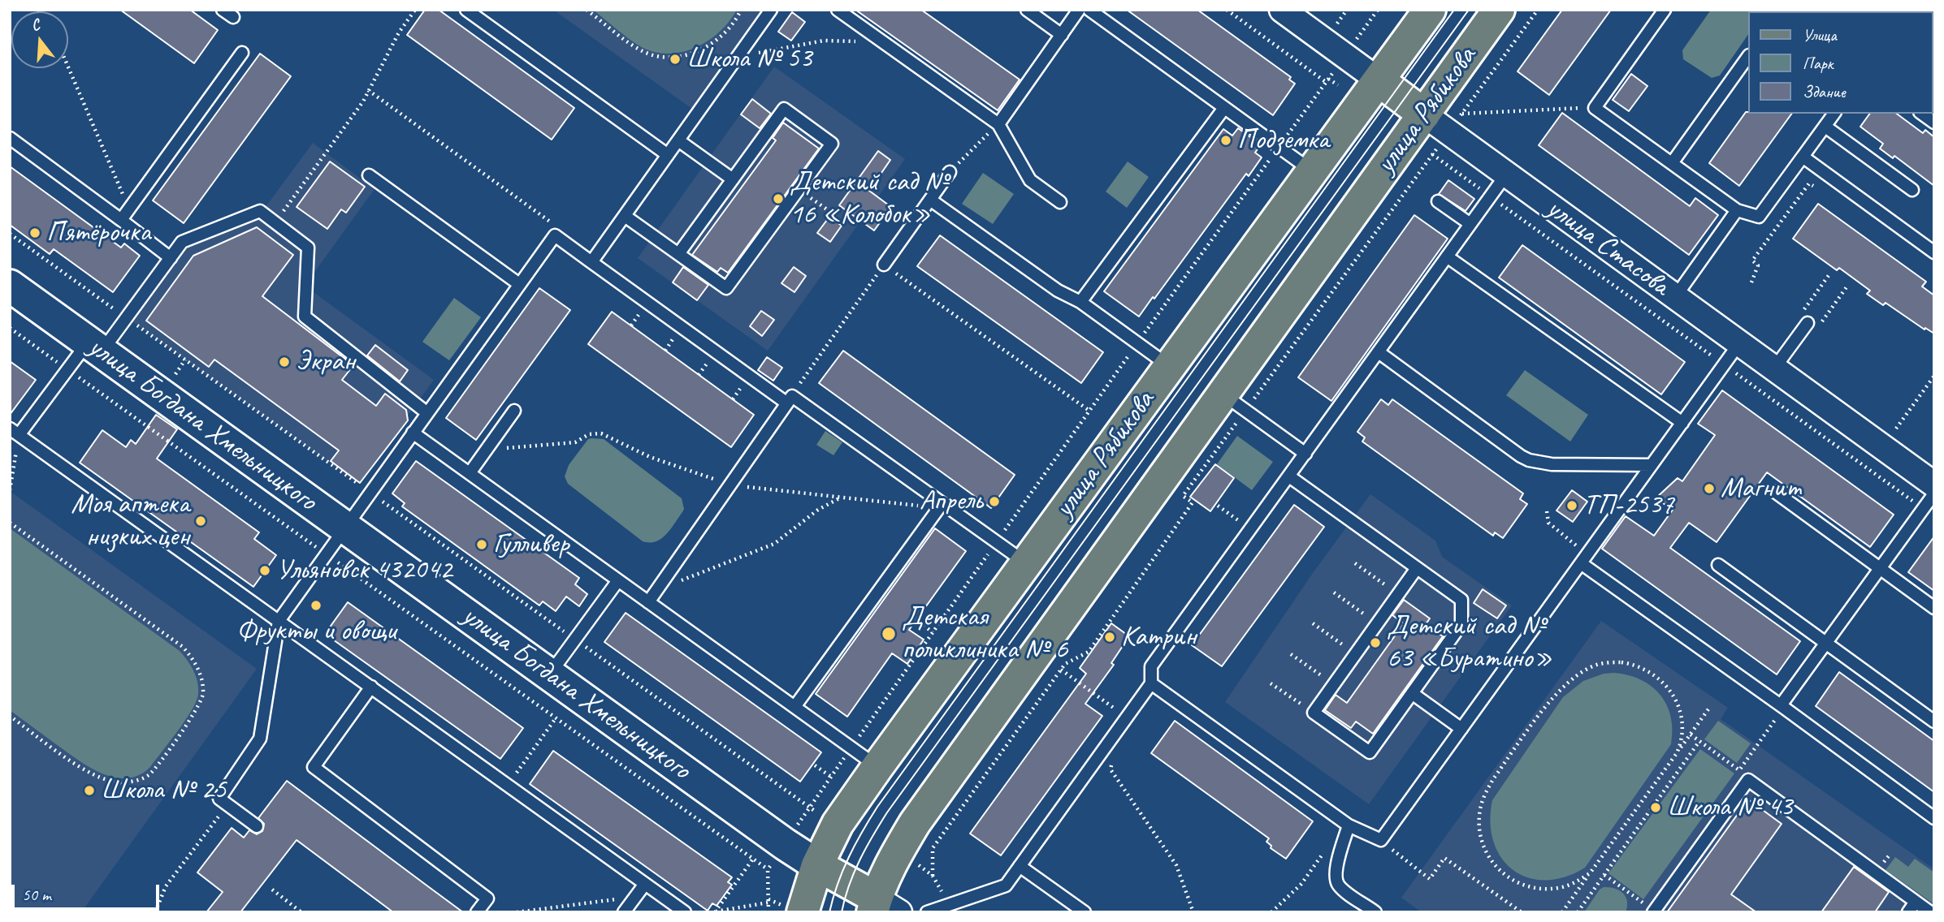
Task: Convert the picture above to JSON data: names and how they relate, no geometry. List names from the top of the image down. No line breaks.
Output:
{"streets":{"main road":["улица Рябикова","улица Стасова","улица Богдана Хмельницкого"]},"crossings":[["улица Рябикова","улица Стасова"],["улица Рябикова","улица Богдана Хмельницкого"]],"places":["Школа № 53","Подземка","Детский сад № 16 «Колобок»","Пятёрочка","Экран","Магнит","Апрель","ТП-2537","Моя аптека низких цен","Гулливер","Ульяновск 432042","Фрукты и овощи","Детская поликлиника № 6","Катрин","Детский сад № 63 «Буратино»","Школа № 25","Школа № 43"],"legend":["Улица","Парк","Здание"],"scale_bar":"50 m","north":"top"}
